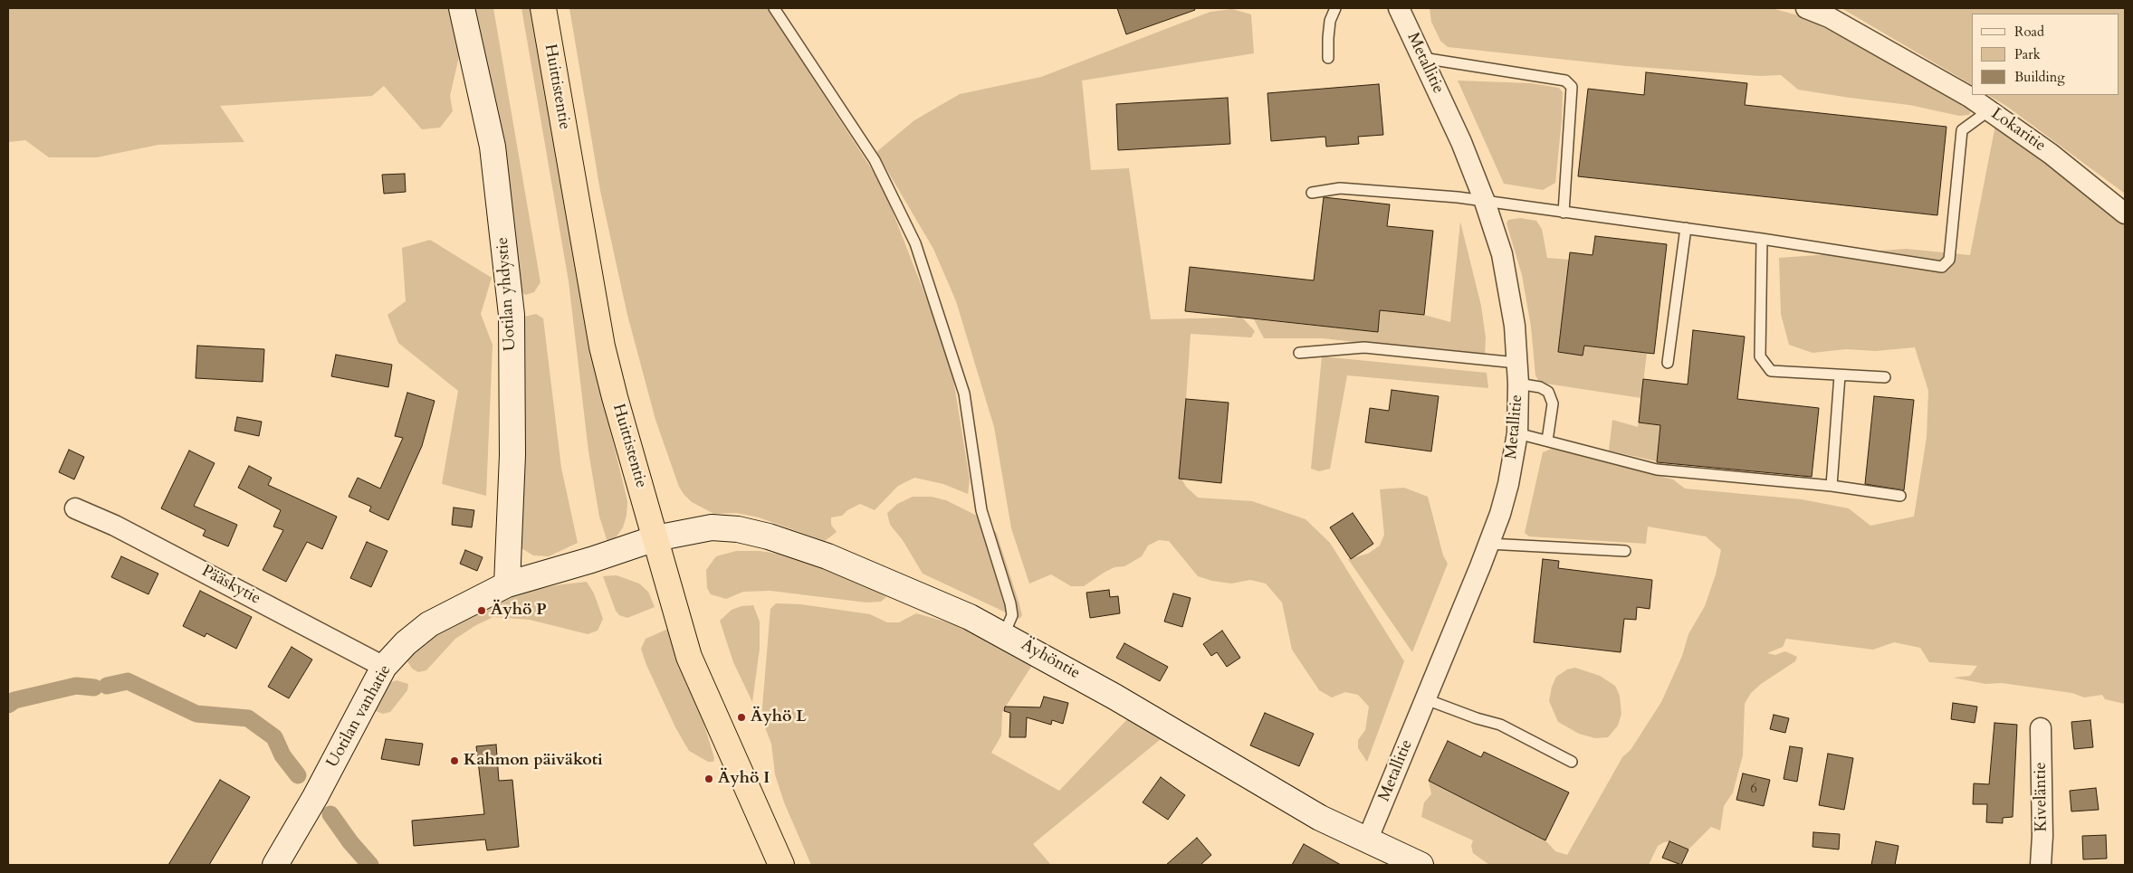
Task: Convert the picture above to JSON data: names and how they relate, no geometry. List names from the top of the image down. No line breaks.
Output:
{"streets":{"highway":["Huittistentie"],"main road":["Uotilan yhdystie","Äyhöntie","Uotilan vanhatie"],"street":["Metallitie","Lokaritie","Pääskytie","Kiveläntie"]},"crossings":[["Metallitie","Äyhöntie"],["Huittistentie","Äyhöntie"],["Huittistentie","Uotilan vanhatie"],["Uotilan yhdystie","Uotilan vanhatie"],["Pääskytie","Uotilan vanhatie"],["Äyhöntie","Uotilan vanhatie"]],"places":["Äyhö P","Äyhö L","Kahmon päiväkoti","Äyhö I"],"house_numbers":["6"],"legend":["Road","Park","Building"]}
